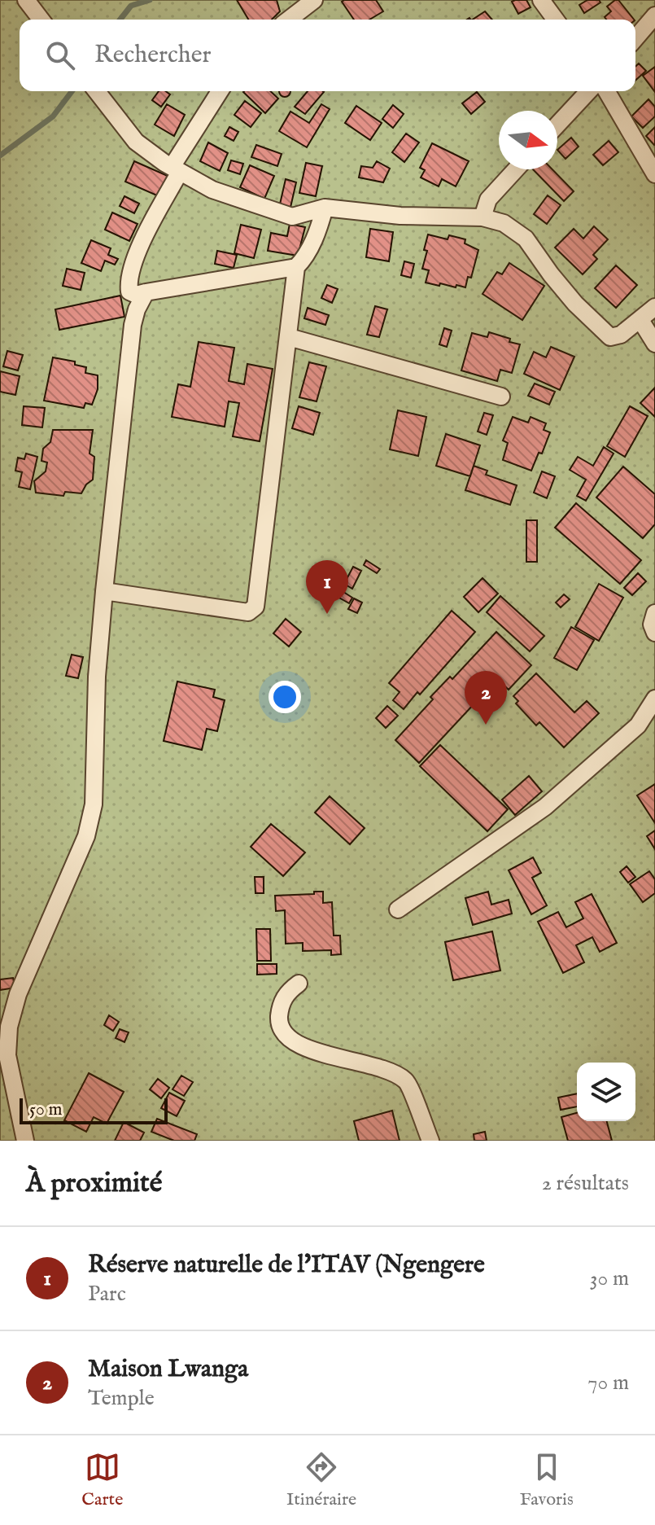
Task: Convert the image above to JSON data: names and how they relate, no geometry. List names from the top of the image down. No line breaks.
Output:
{"scale_bar":"50 m","north":"right","page":{"search":"Rechercher","pins":["1","2"],"scale":"50 m","heading":["À proximité","2 résultats"],"list":[{"mark":"1","name":"Réserve naturelle de l'ITAV (Ngengere","note":"Parc","value":"30 m"},{"mark":"2","name":"Maison Lwanga","note":"Temple","value":"70 m"}],"nav":["Carte","Itinéraire","Favoris"]}}
